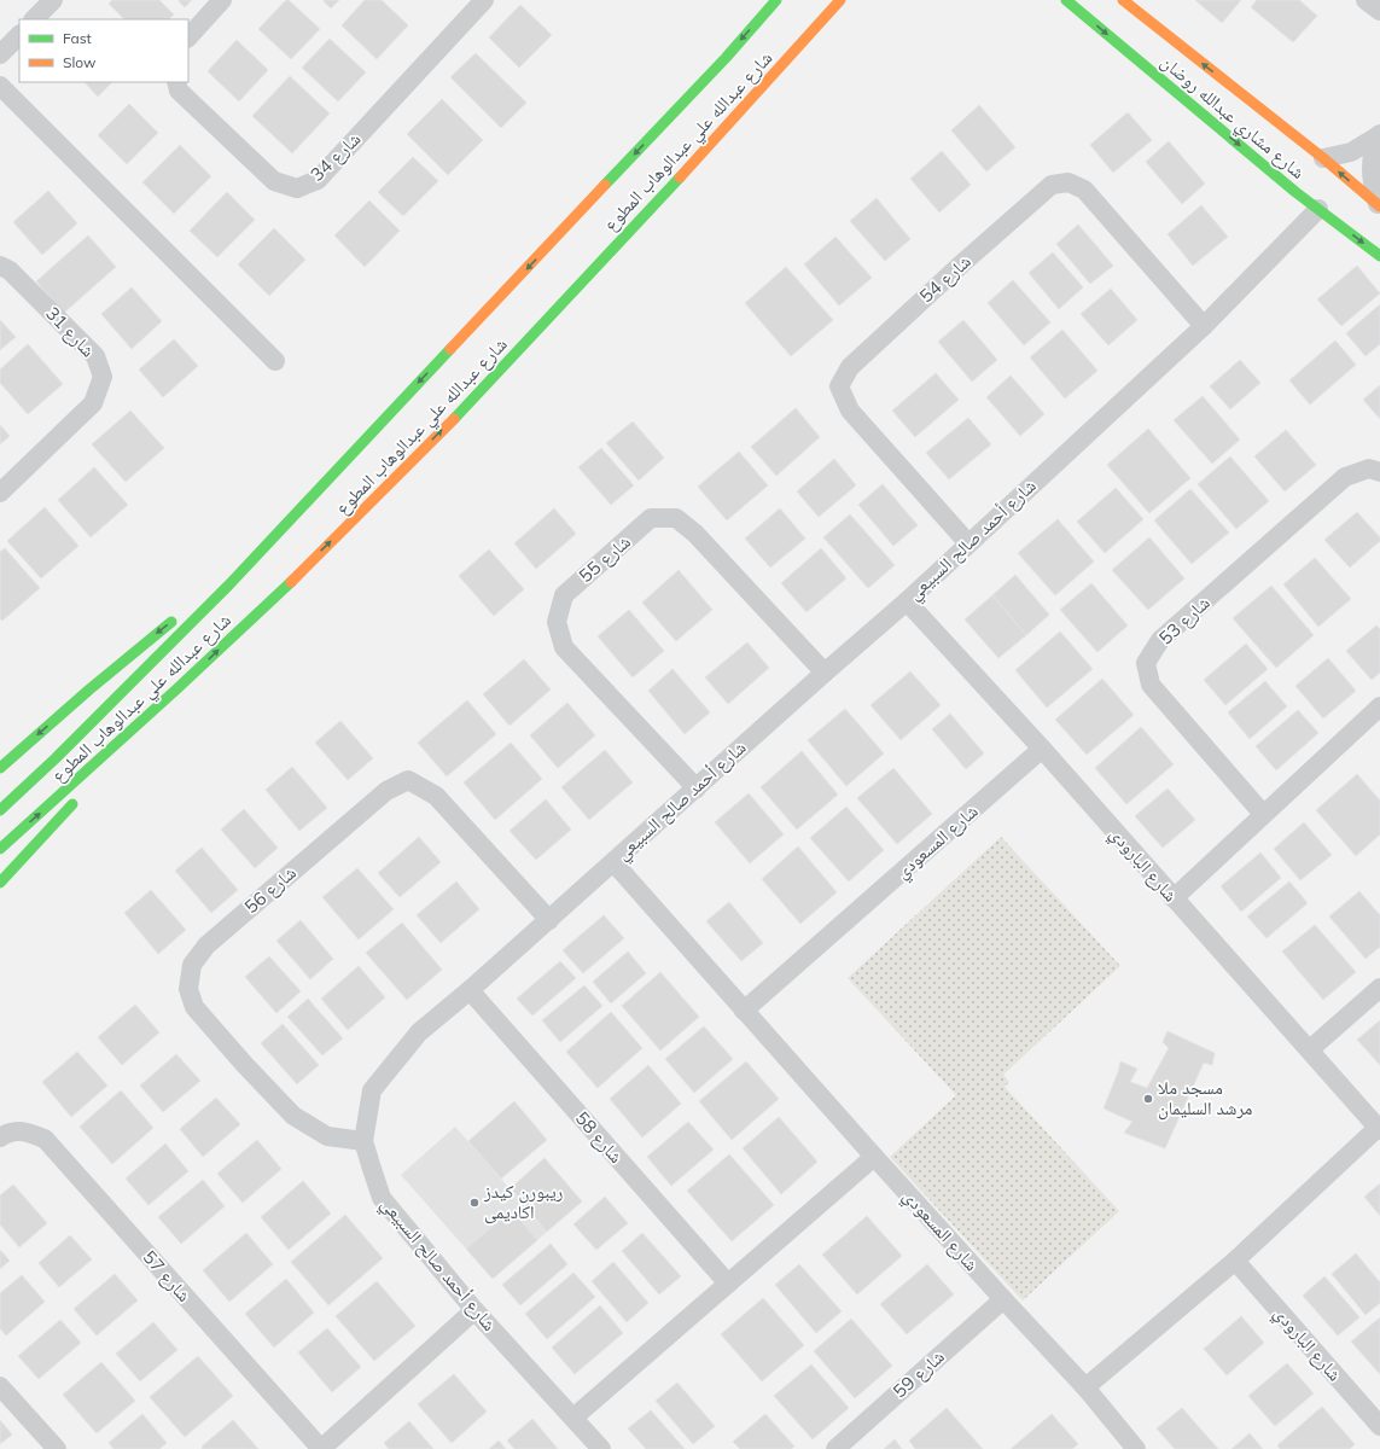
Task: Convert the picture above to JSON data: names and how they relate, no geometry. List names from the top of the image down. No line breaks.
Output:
{"streets":{"main road":["شارع مشاري عبدالله روضان","شارع عبدالله علي عبدالوهاب المطوع"],"street":["شارع 34","شارع 54","شارع 31","شارع أحمد صالح السبيعي","شارع 55","شارع 53","شارع المسعودي","شارع البارودي","شارع 56","شارع 58","شارع 57","شارع 59"]},"crossings":[["شارع مشاري عبدالله روضان","شارع أحمد صالح السبيعي"],["شارع 54","شارع أحمد صالح السبيعي"],["شارع أحمد صالح السبيعي","شارع 55"],["شارع أحمد صالح السبيعي","شارع المسعودي"],["شارع أحمد صالح السبيعي","شارع البارودي"],["شارع أحمد صالح السبيعي","شارع 56"],["شارع أحمد صالح السبيعي","شارع 58"],["شارع أحمد صالح السبيعي","شارع 57"],["شارع المسعودي","شارع البارودي"],["شارع المسعودي","شارع 59"]],"places":["مسجد ملا مرشد السليمان","ريبورن كيدز اكاديمى"],"legend":["Fast","Slow"]}
